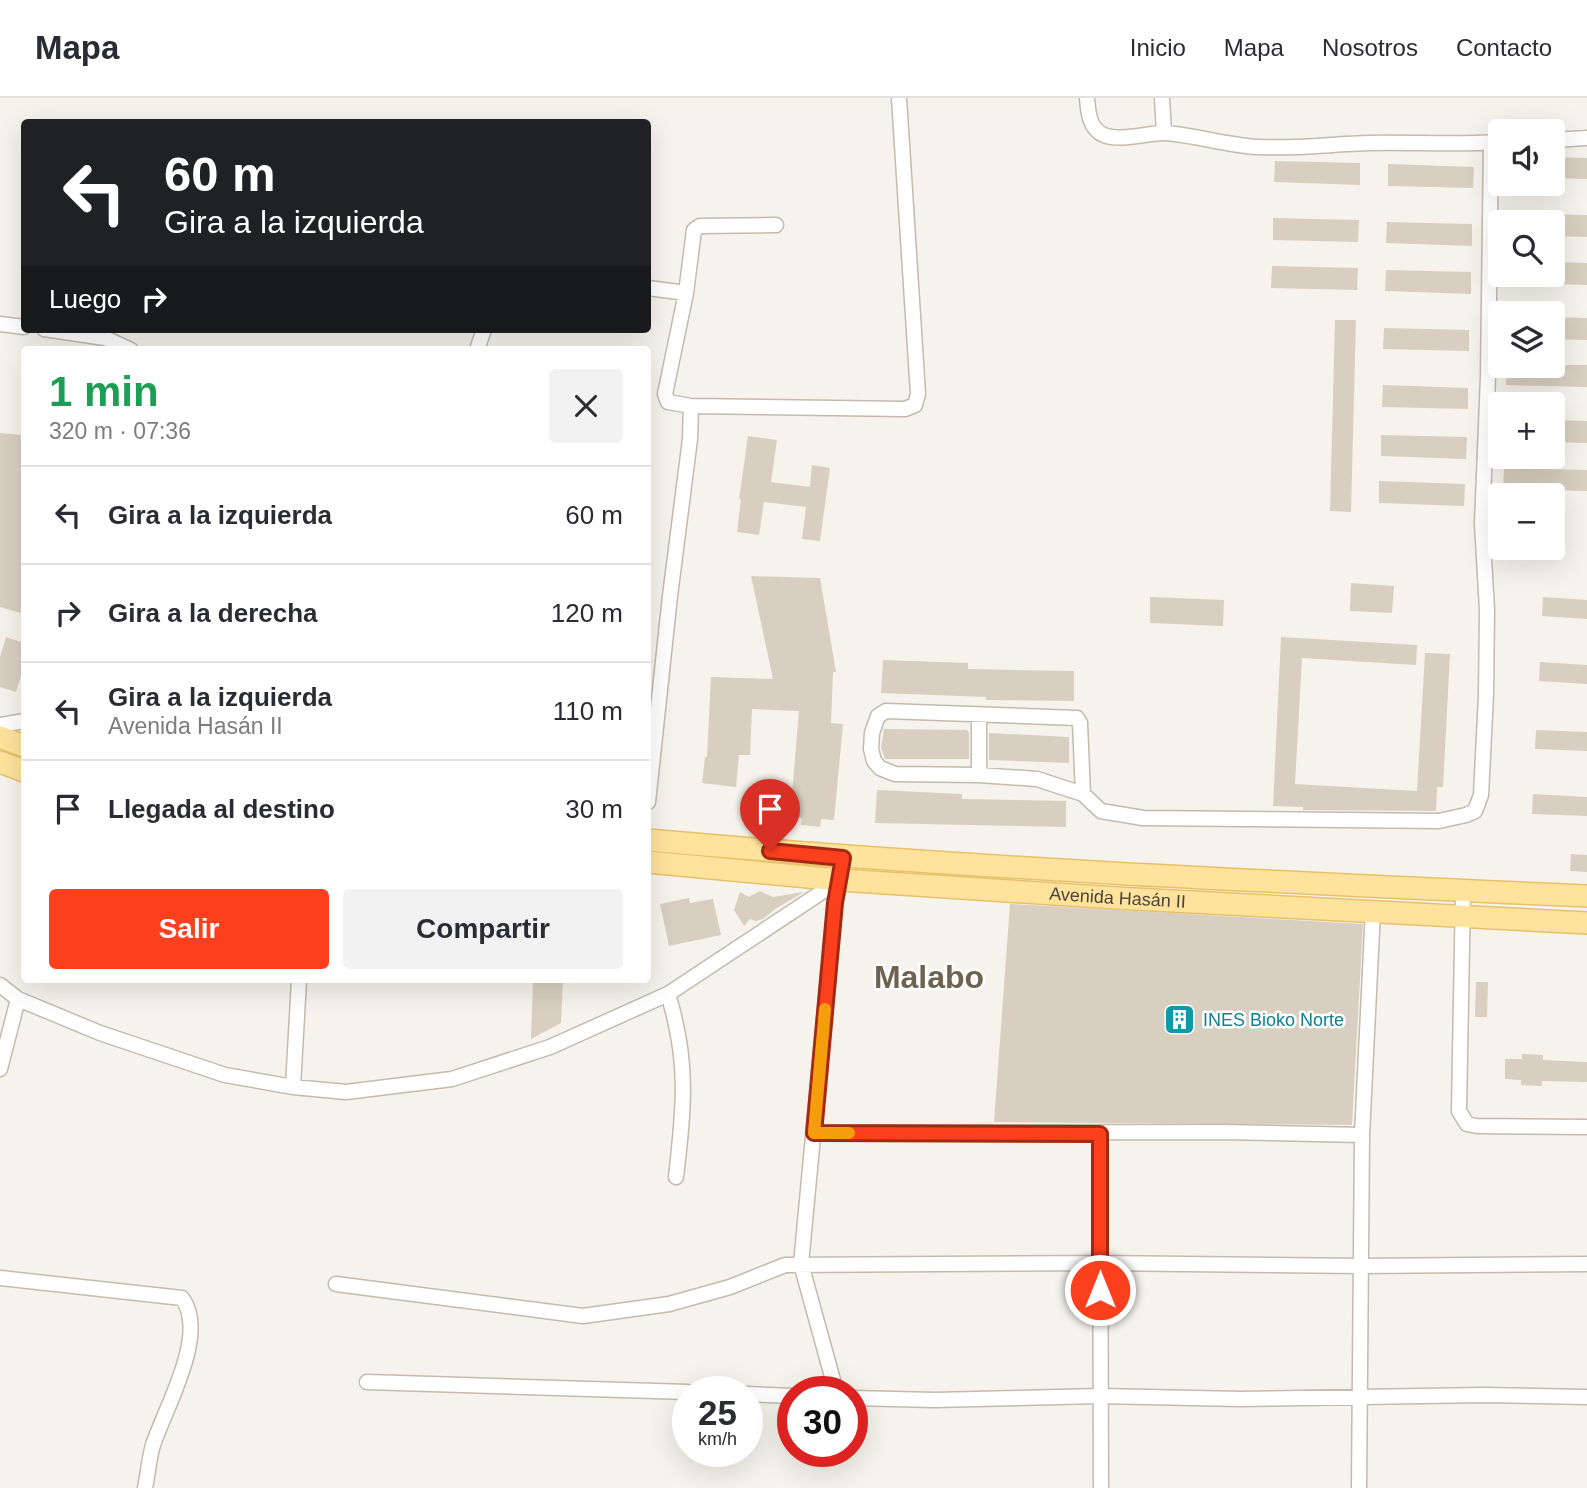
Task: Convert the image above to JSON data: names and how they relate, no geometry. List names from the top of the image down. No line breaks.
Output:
{"streets":{"main road":["Avenida Hasán II"]},"districts":["Malabo"],"places":{"building":["INES Bioko Norte"]},"page":{"header":"Mapa","nav":["Inicio","Mapa","Nosotros","Contacto"],"map_buttons":["+","−"],"turn":["60 m","Gira a la izquierda"],"then":"Luego","heading":["1 min","320 m · 07:36"],"list":[{"name":"Gira a la izquierda","value":"60 m"},{"name":"Gira a la derecha","value":"120 m"},{"name":"Gira a la izquierda","note":"Avenida Hasán II","value":"110 m"},{"name":"Llegada al destino","value":"30 m"}],"buttons":["Salir","Compartir"],"speed":"25 km/h","limit":"30"}}
